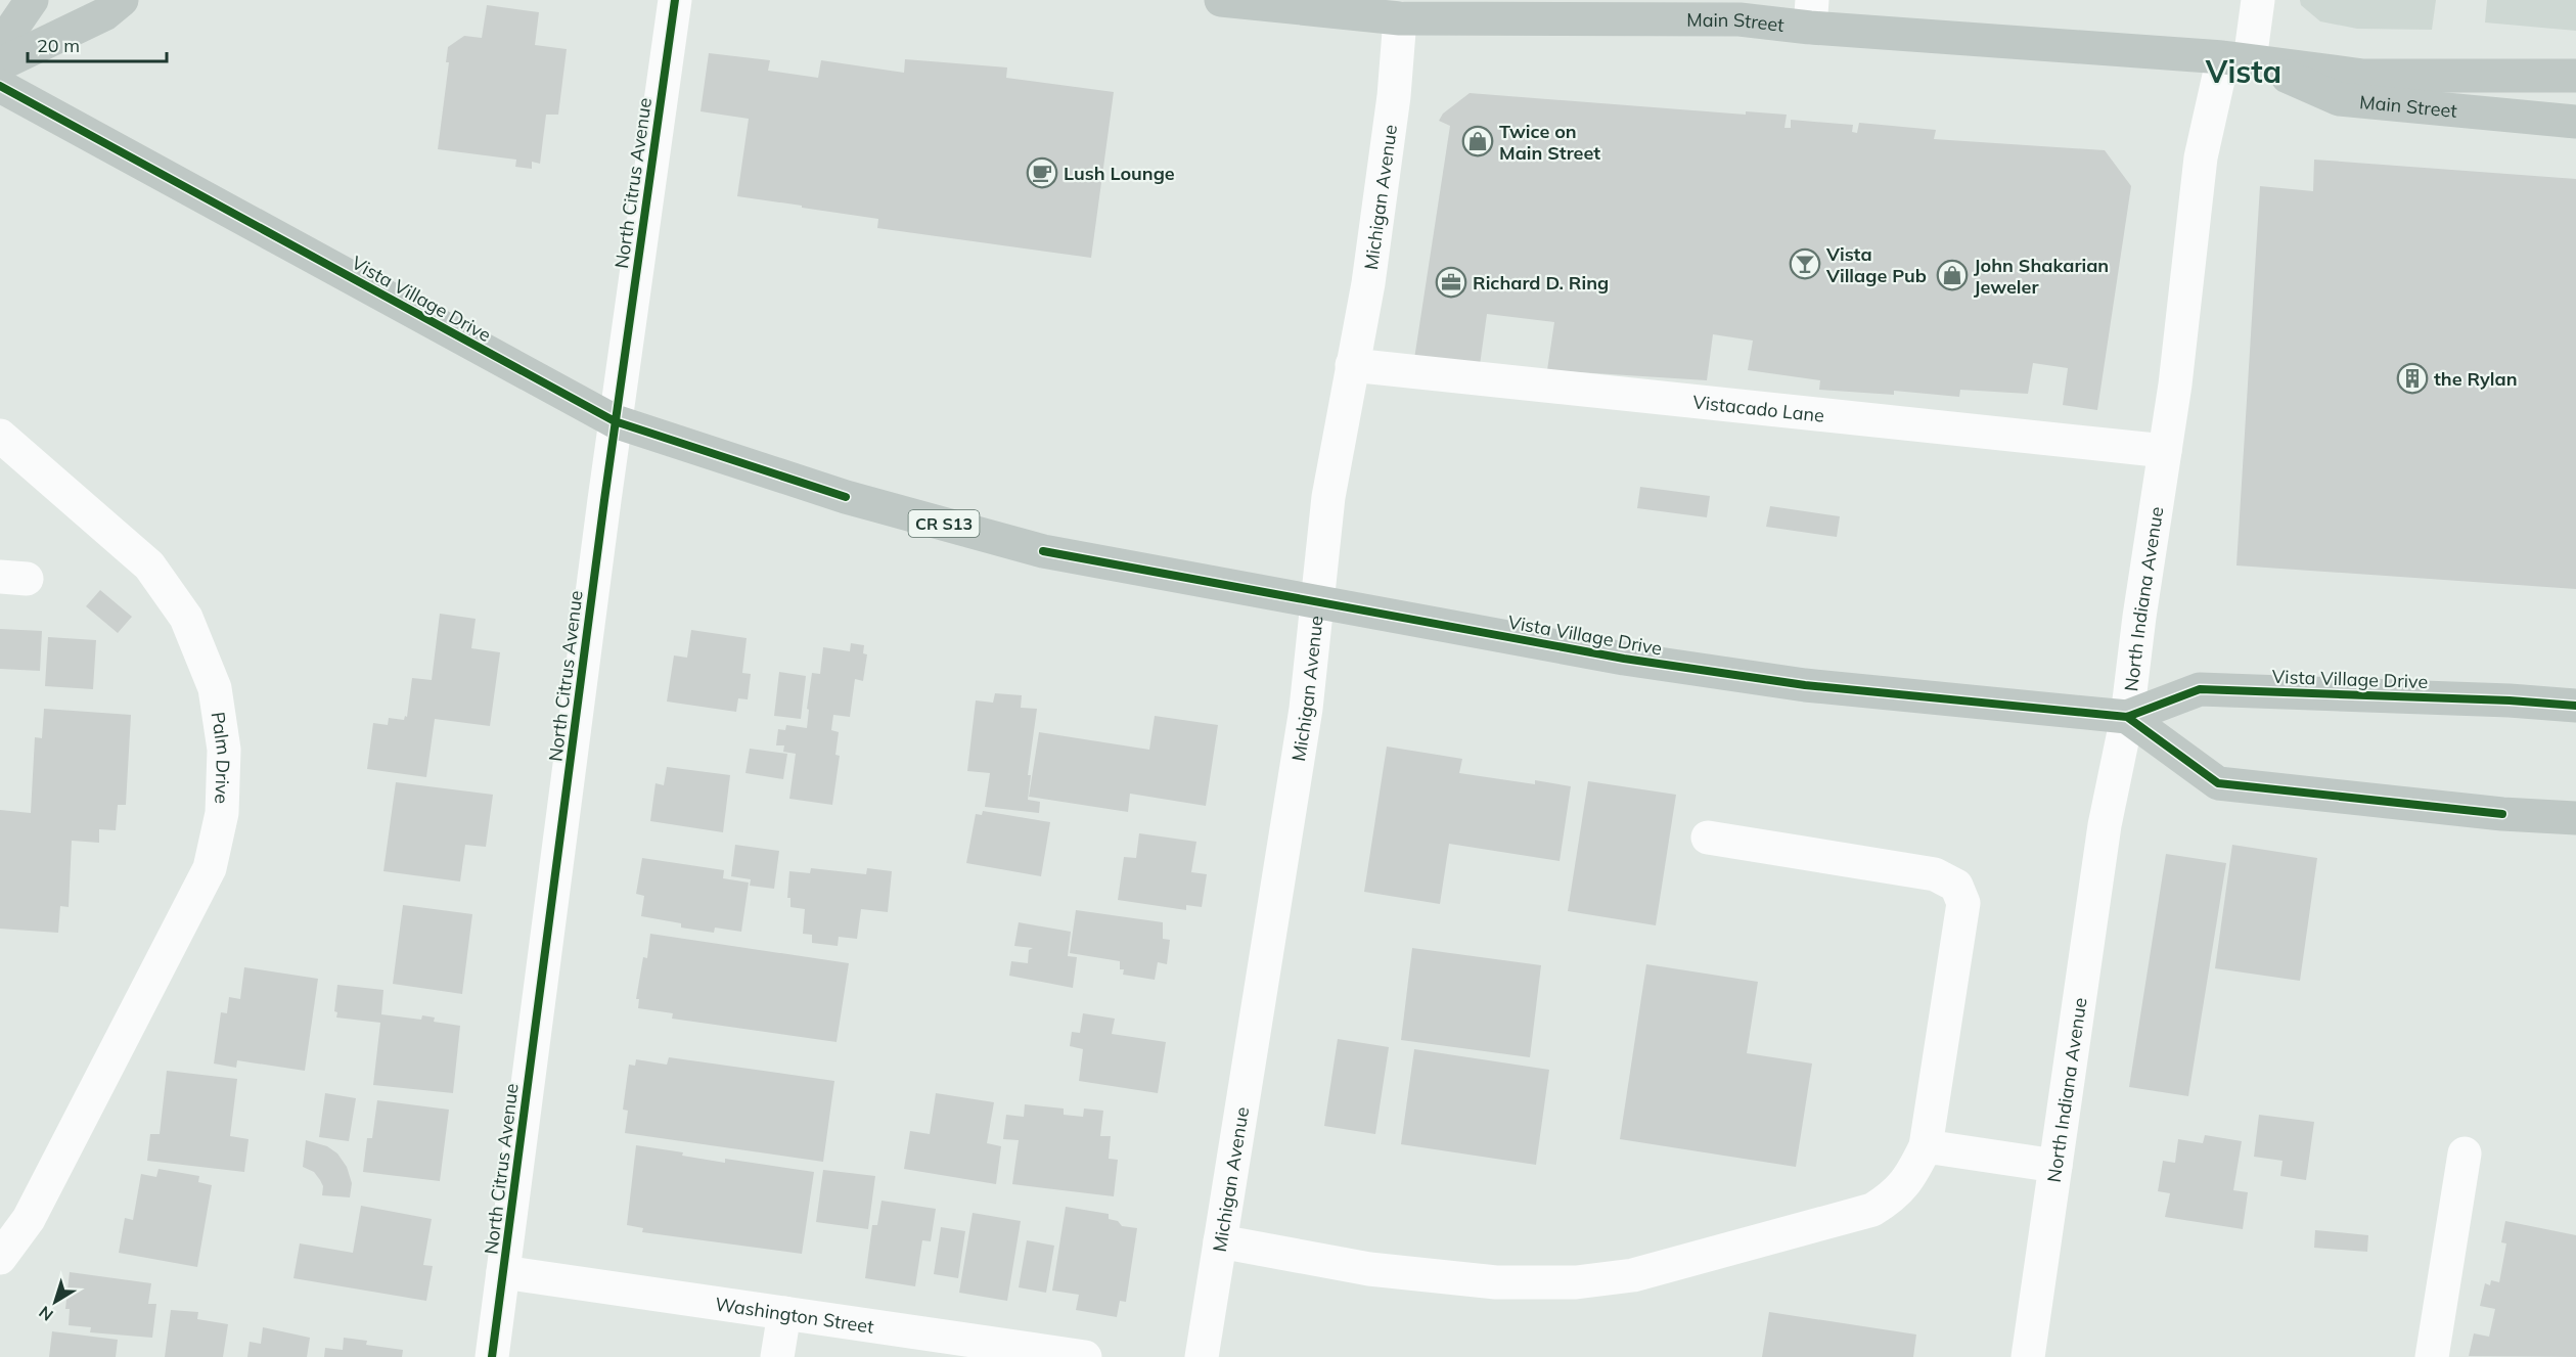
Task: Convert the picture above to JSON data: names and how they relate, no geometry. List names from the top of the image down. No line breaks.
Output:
{"streets":{"main road":["Main Street","Vista Village Drive","CR S13"],"street":["North Citrus Avenue","Michigan Avenue","Vistacado Lane","North Indiana Avenue","Palm Drive","Washington Street"]},"crossings":[["Main Street","Michigan Avenue"],["Main Street","North Indiana Avenue"],["North Citrus Avenue","Vista Village Drive"],["North Citrus Avenue","Washington Street"],["Michigan Avenue","Vista Village Drive"],["Michigan Avenue","Vistacado Lane"],["Vista Village Drive","North Indiana Avenue"],["Vistacado Lane","North Indiana Avenue"]],"districts":["Vista"],"places":{"shop":["Twice on Main Street","John Shakarian Jeweler"],"cafe":["Lush Lounge"],"bar":["Vista Village Pub"],"office":["Richard D. Ring"],"building":["the Rylan"]},"scale_bar":"20 m","north":"bottom left"}
